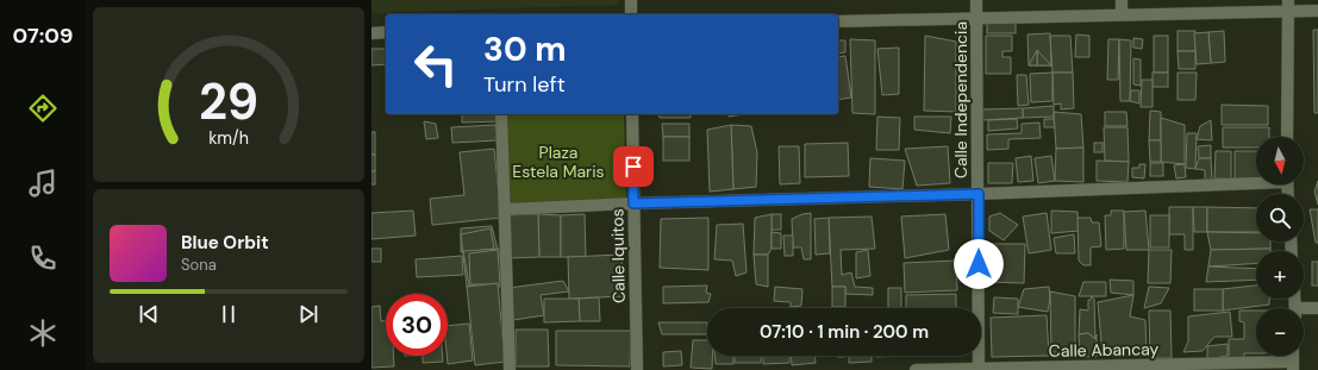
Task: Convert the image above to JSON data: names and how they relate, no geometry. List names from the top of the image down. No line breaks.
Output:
{"streets":{"street":["Calle Independencia","Calle Iquitos","Calle Abancay"]},"crossings":[["Calle Independencia","Calle Abancay"]],"parks":["Plaza Estela Maris"],"north":"bottom","page":{"tabs":"07:09","turn":["30 m","Turn left"],"map_buttons":["+","−"],"song":["Blue Orbit","Sona"],"limit":"30","trip":"07:10 · 1 min · 200 m","gauge":["29","km/h"]}}
